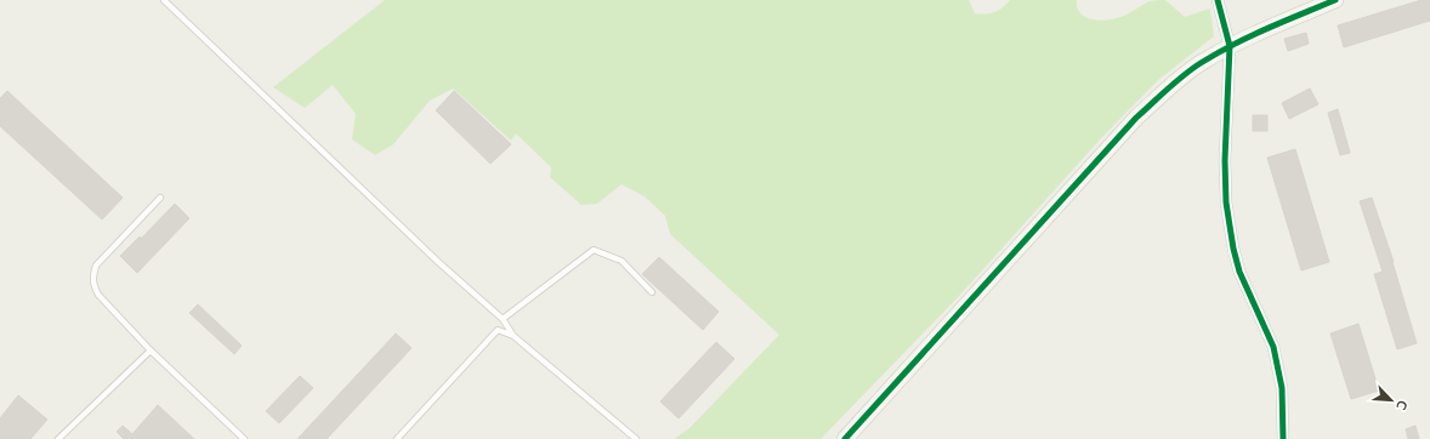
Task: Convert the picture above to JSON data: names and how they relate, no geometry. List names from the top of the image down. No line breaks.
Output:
{"north":"bottom right"}
